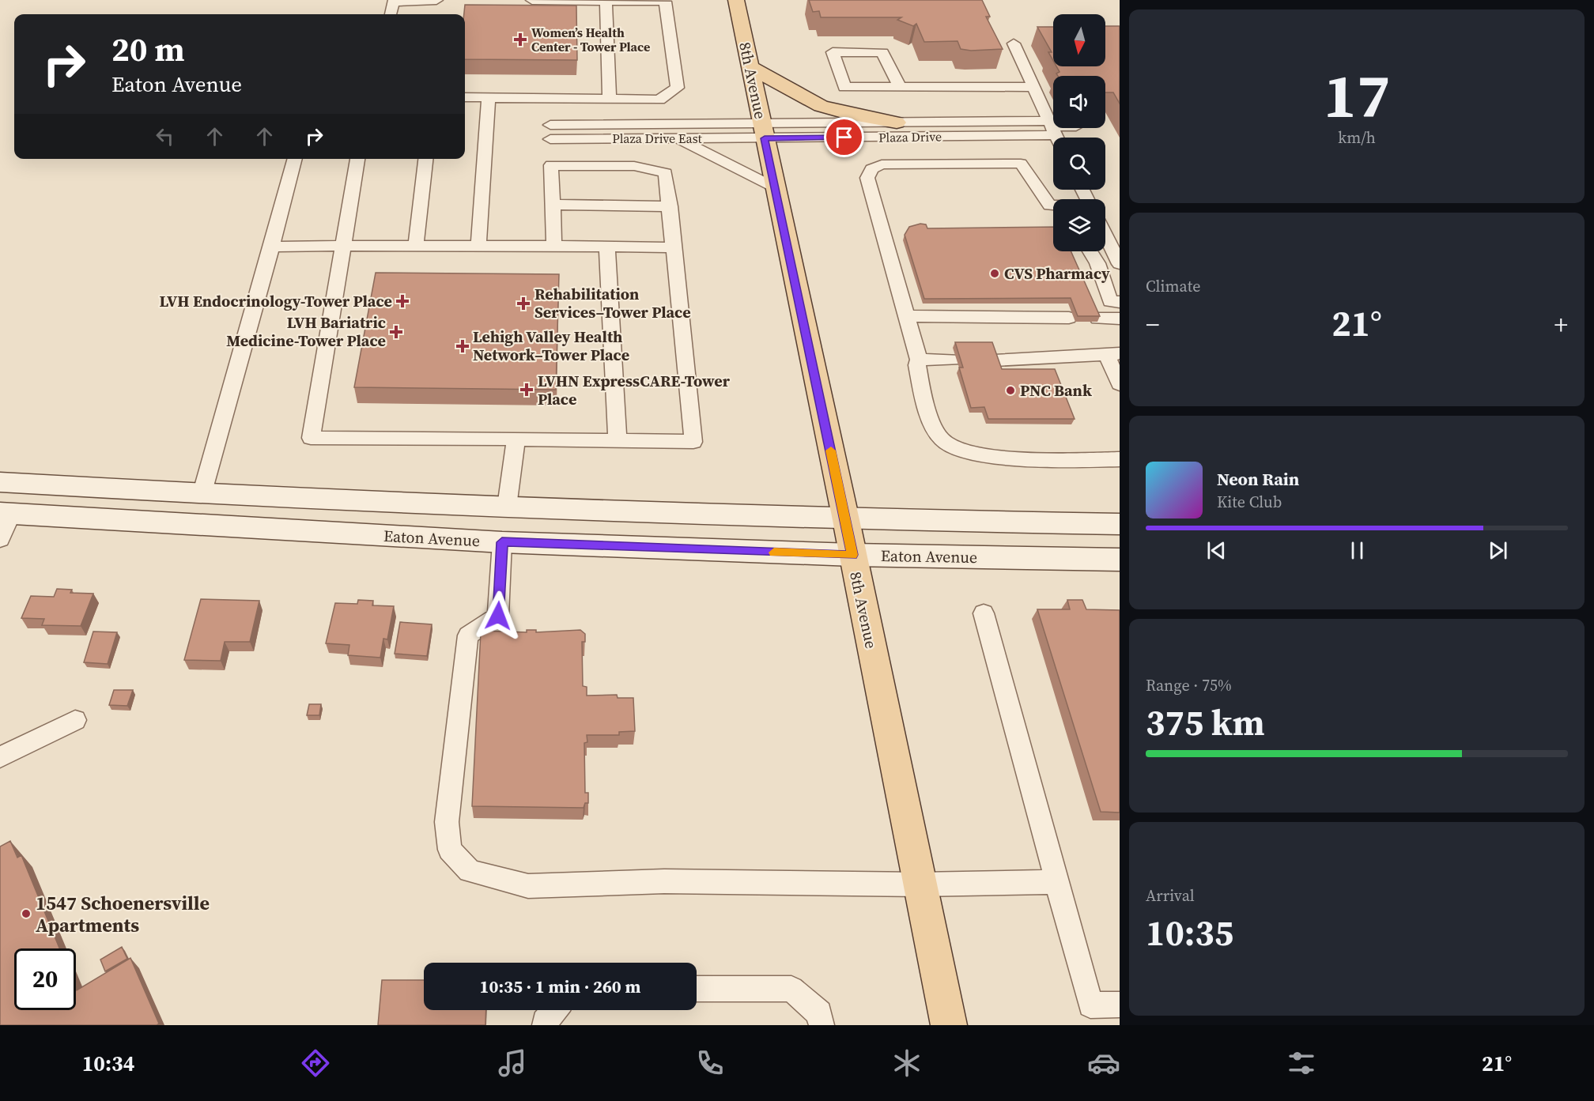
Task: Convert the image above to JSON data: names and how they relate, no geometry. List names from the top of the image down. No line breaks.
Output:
{"streets":{"main road":["8th Avenue"],"street":["Eaton Avenue"],"lane":["Plaza Drive","Plaza Drive East"]},"crossings":[["8th Avenue","Plaza Drive"],["8th Avenue","Plaza Drive East"],["8th Avenue","Eaton Avenue"],["Plaza Drive","Plaza Drive East"]],"places":{"health":["Women’s Health Center - Tower Place","LVH Endocrinology-Tower Place","Rehabilitation Services–Tower Place","LVH Bariatric Medicine-Tower Place","Lehigh Valley Health Network–Tower Place","LVHN ExpressCARE-Tower Place"],"other":["CVS Pharmacy","PNC Bank","1547 Schoenersville Apartments"]},"north":"bottom","page":{"tile":[["17","km/h"],"Climate",["Range · 75%","375 km"],["Arrival","10:35"]],"turn":["20 m","Eaton Avenue"],"heat":["−","21°","+"],"song":["Neon Rain","Kite Club"],"limit":"20","trip":"10:35 · 1 min · 260 m","tabs":["10:34","21°"]}}
